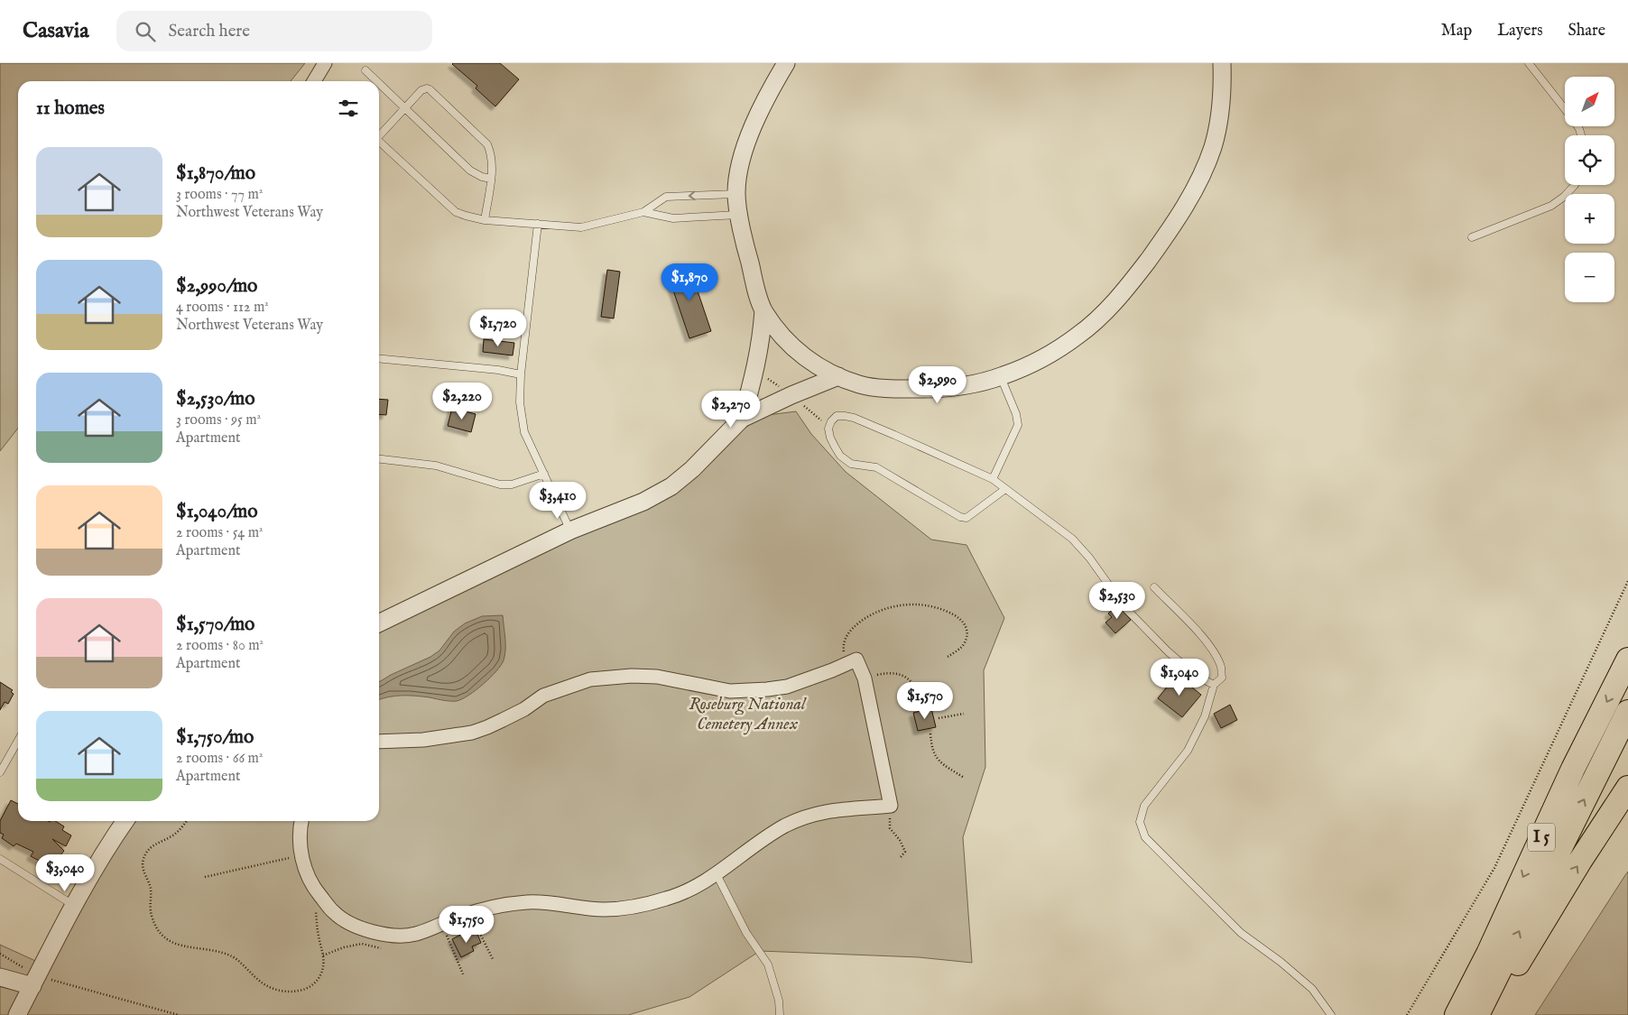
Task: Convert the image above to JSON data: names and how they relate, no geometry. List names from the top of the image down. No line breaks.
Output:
{"streets":{"highway":["I 5"]},"parks":["Roseburg National Cemetery Annex"],"north":"top right","page":{"header":"Casavia","search":"Search here","nav":["Map","Layers","Share"],"map_buttons":["+","−"],"heading":"11 homes","list":[{"name":"$1,870/mo","note":"3 rooms · 77 m² · Northwest Veterans Way"},{"name":"$2,990/mo","note":"4 rooms · 112 m² · Northwest Veterans Way"},{"name":"$2,530/mo","note":"3 rooms · 95 m² · Apartment"},{"name":"$1,040/mo","note":"2 rooms · 54 m² · Apartment"},{"name":"$1,570/mo","note":"2 rooms · 80 m² · Apartment"},{"name":"$1,750/mo","note":"2 rooms · 66 m² · Apartment"}],"price":["$1,870","$1,720","$2,990","$2,220","$2,270","$3,410","$2,530","$1,040","$1,570","$3,040","$1,750"]}}
